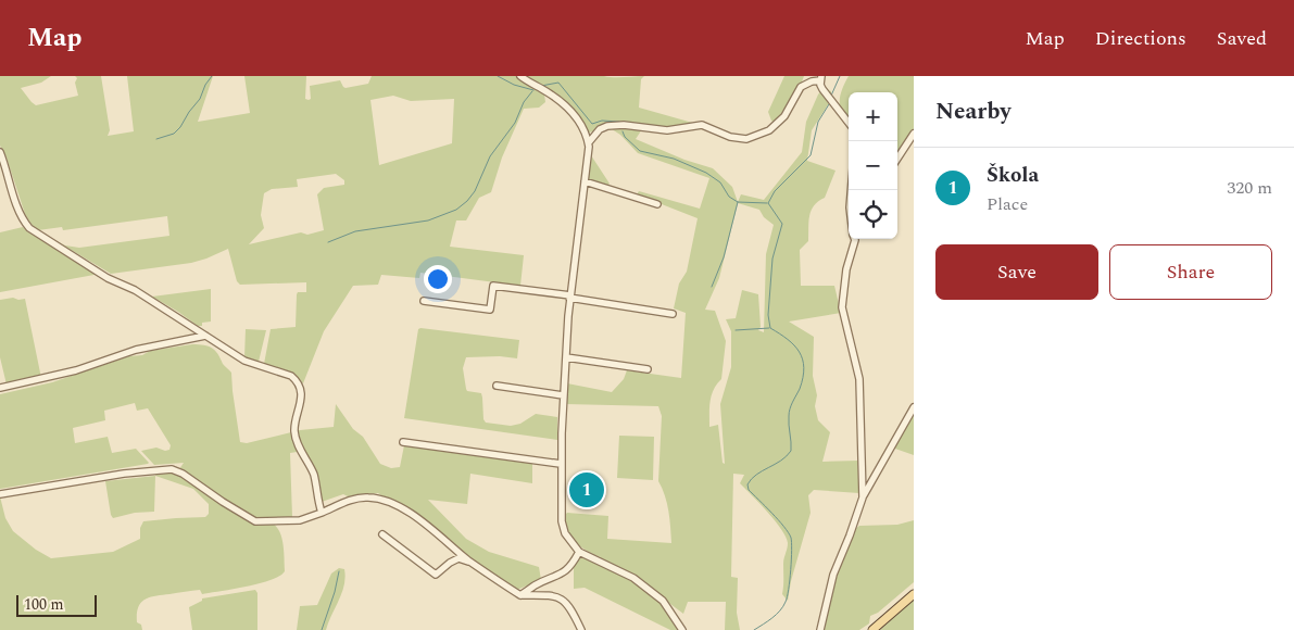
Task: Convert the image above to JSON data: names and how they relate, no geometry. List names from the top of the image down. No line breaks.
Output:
{"scale_bar":"100 m","page":{"header":"Map","nav":["Map","Directions","Saved"],"heading":"Nearby","map_buttons":["+","−"],"list":[{"mark":"1","name":"Škola","note":"Place","value":"320 m"}],"buttons":["Save","Share"],"pins":"1","scale":"100 m"}}
